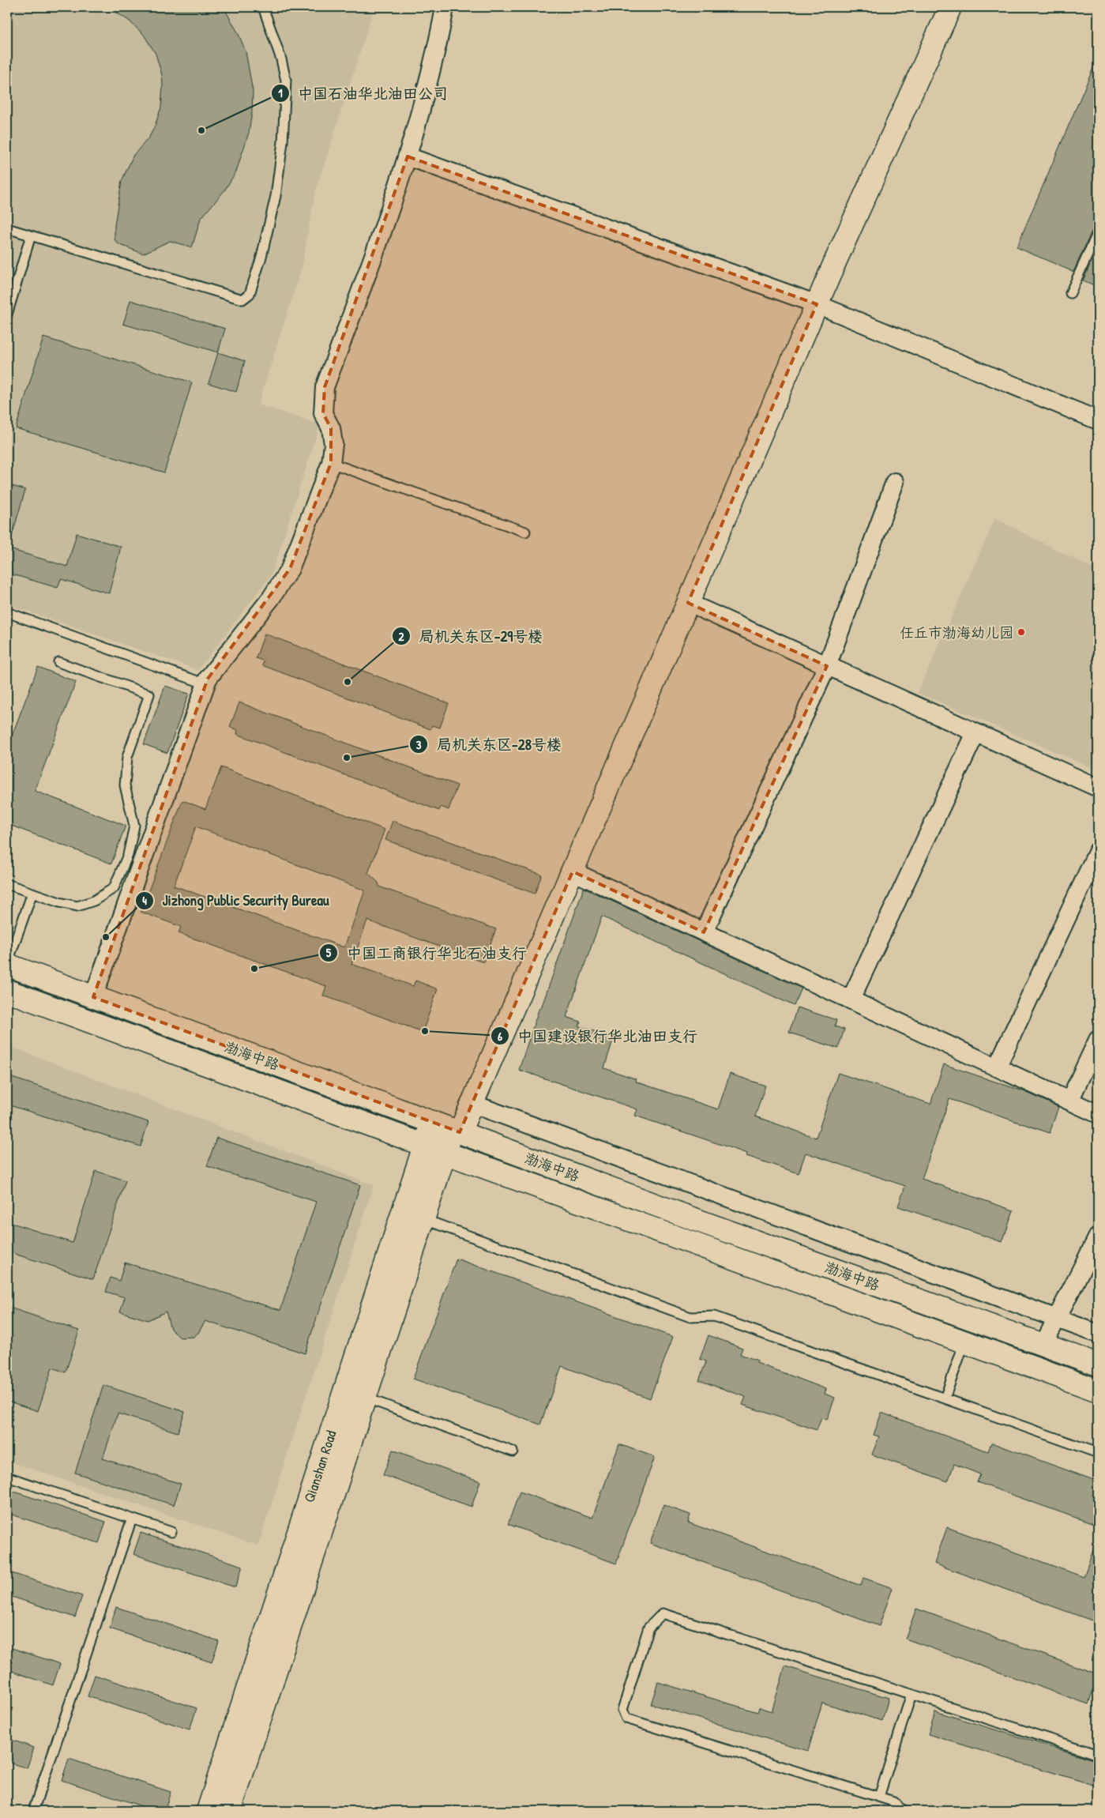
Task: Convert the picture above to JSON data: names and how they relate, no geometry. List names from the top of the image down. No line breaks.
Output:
{"streets":{"main road":["渤海中路","Qianshan Road"]},"crossings":[["渤海中路","Qianshan Road"]],"places":["中国石油华北油田公司","任丘市渤海幼儿园","局机关东区-29号楼","局机关东区-28号楼","Jizhong Public Security Bureau","中国工商银行华北石油支行","中国建设银行华北油田支行"]}
